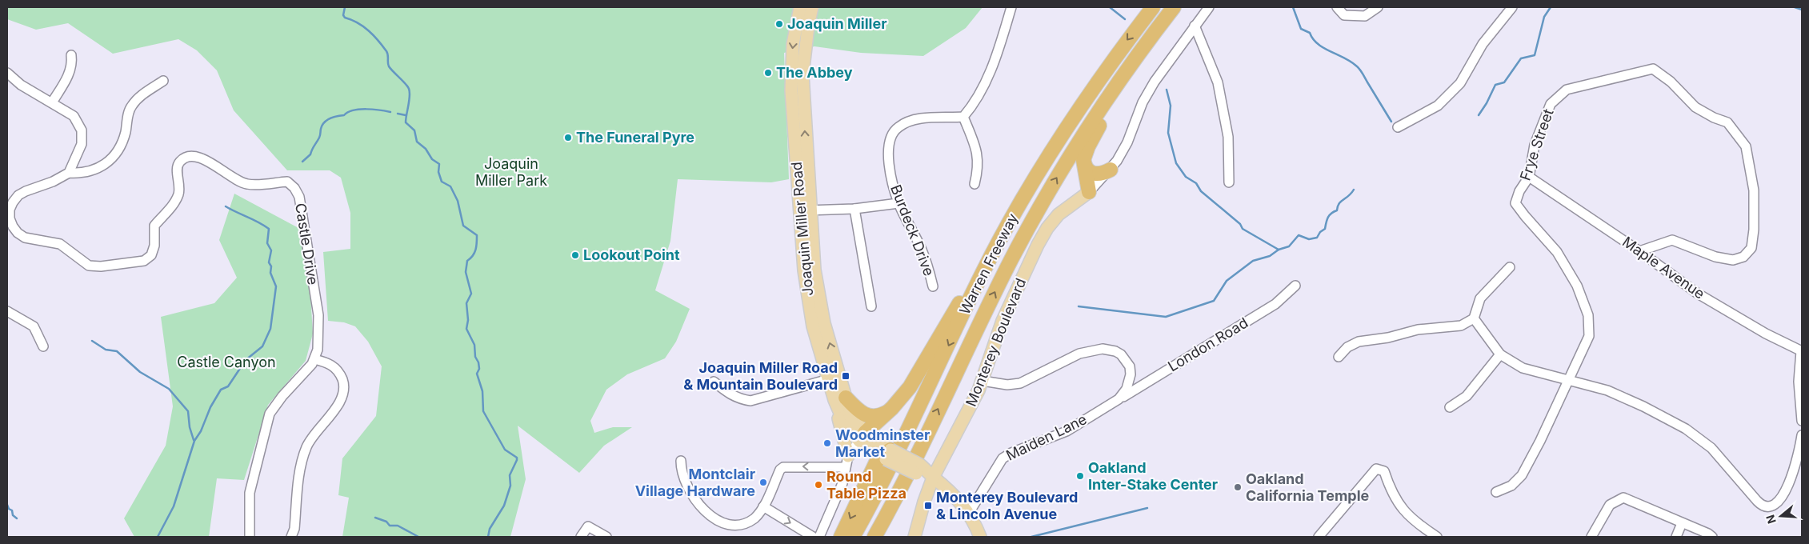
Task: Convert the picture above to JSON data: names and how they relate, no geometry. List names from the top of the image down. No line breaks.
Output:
{"streets":{"highway":["Warren Freeway"],"main road":["Joaquin Miller Road","Monterey Boulevard"],"street":["Frye Street","Burdeck Drive","Castle Drive","Maple Avenue","London Road","Maiden Lane"]},"crossings":[["Frye Street","Maple Avenue"],["Joaquin Miller Road","Monterey Boulevard"],["Monterey Boulevard","Maiden Lane"],["London Road","Maiden Lane"]],"parks":["Joaquin Miller Park","Castle Canyon"],"places":{"other":["Joaquin Miller","The Abbey","The Funeral Pyre","Lookout Point","Woodminster Market","Oakland Inter-Stake Center","Montclair Village Hardware","Round Table Pizza","Oakland California Temple"],"transit":["Joaquin Miller Road & Mountain Boulevard","Monterey Boulevard & Lincoln Avenue"]},"north":"left"}
